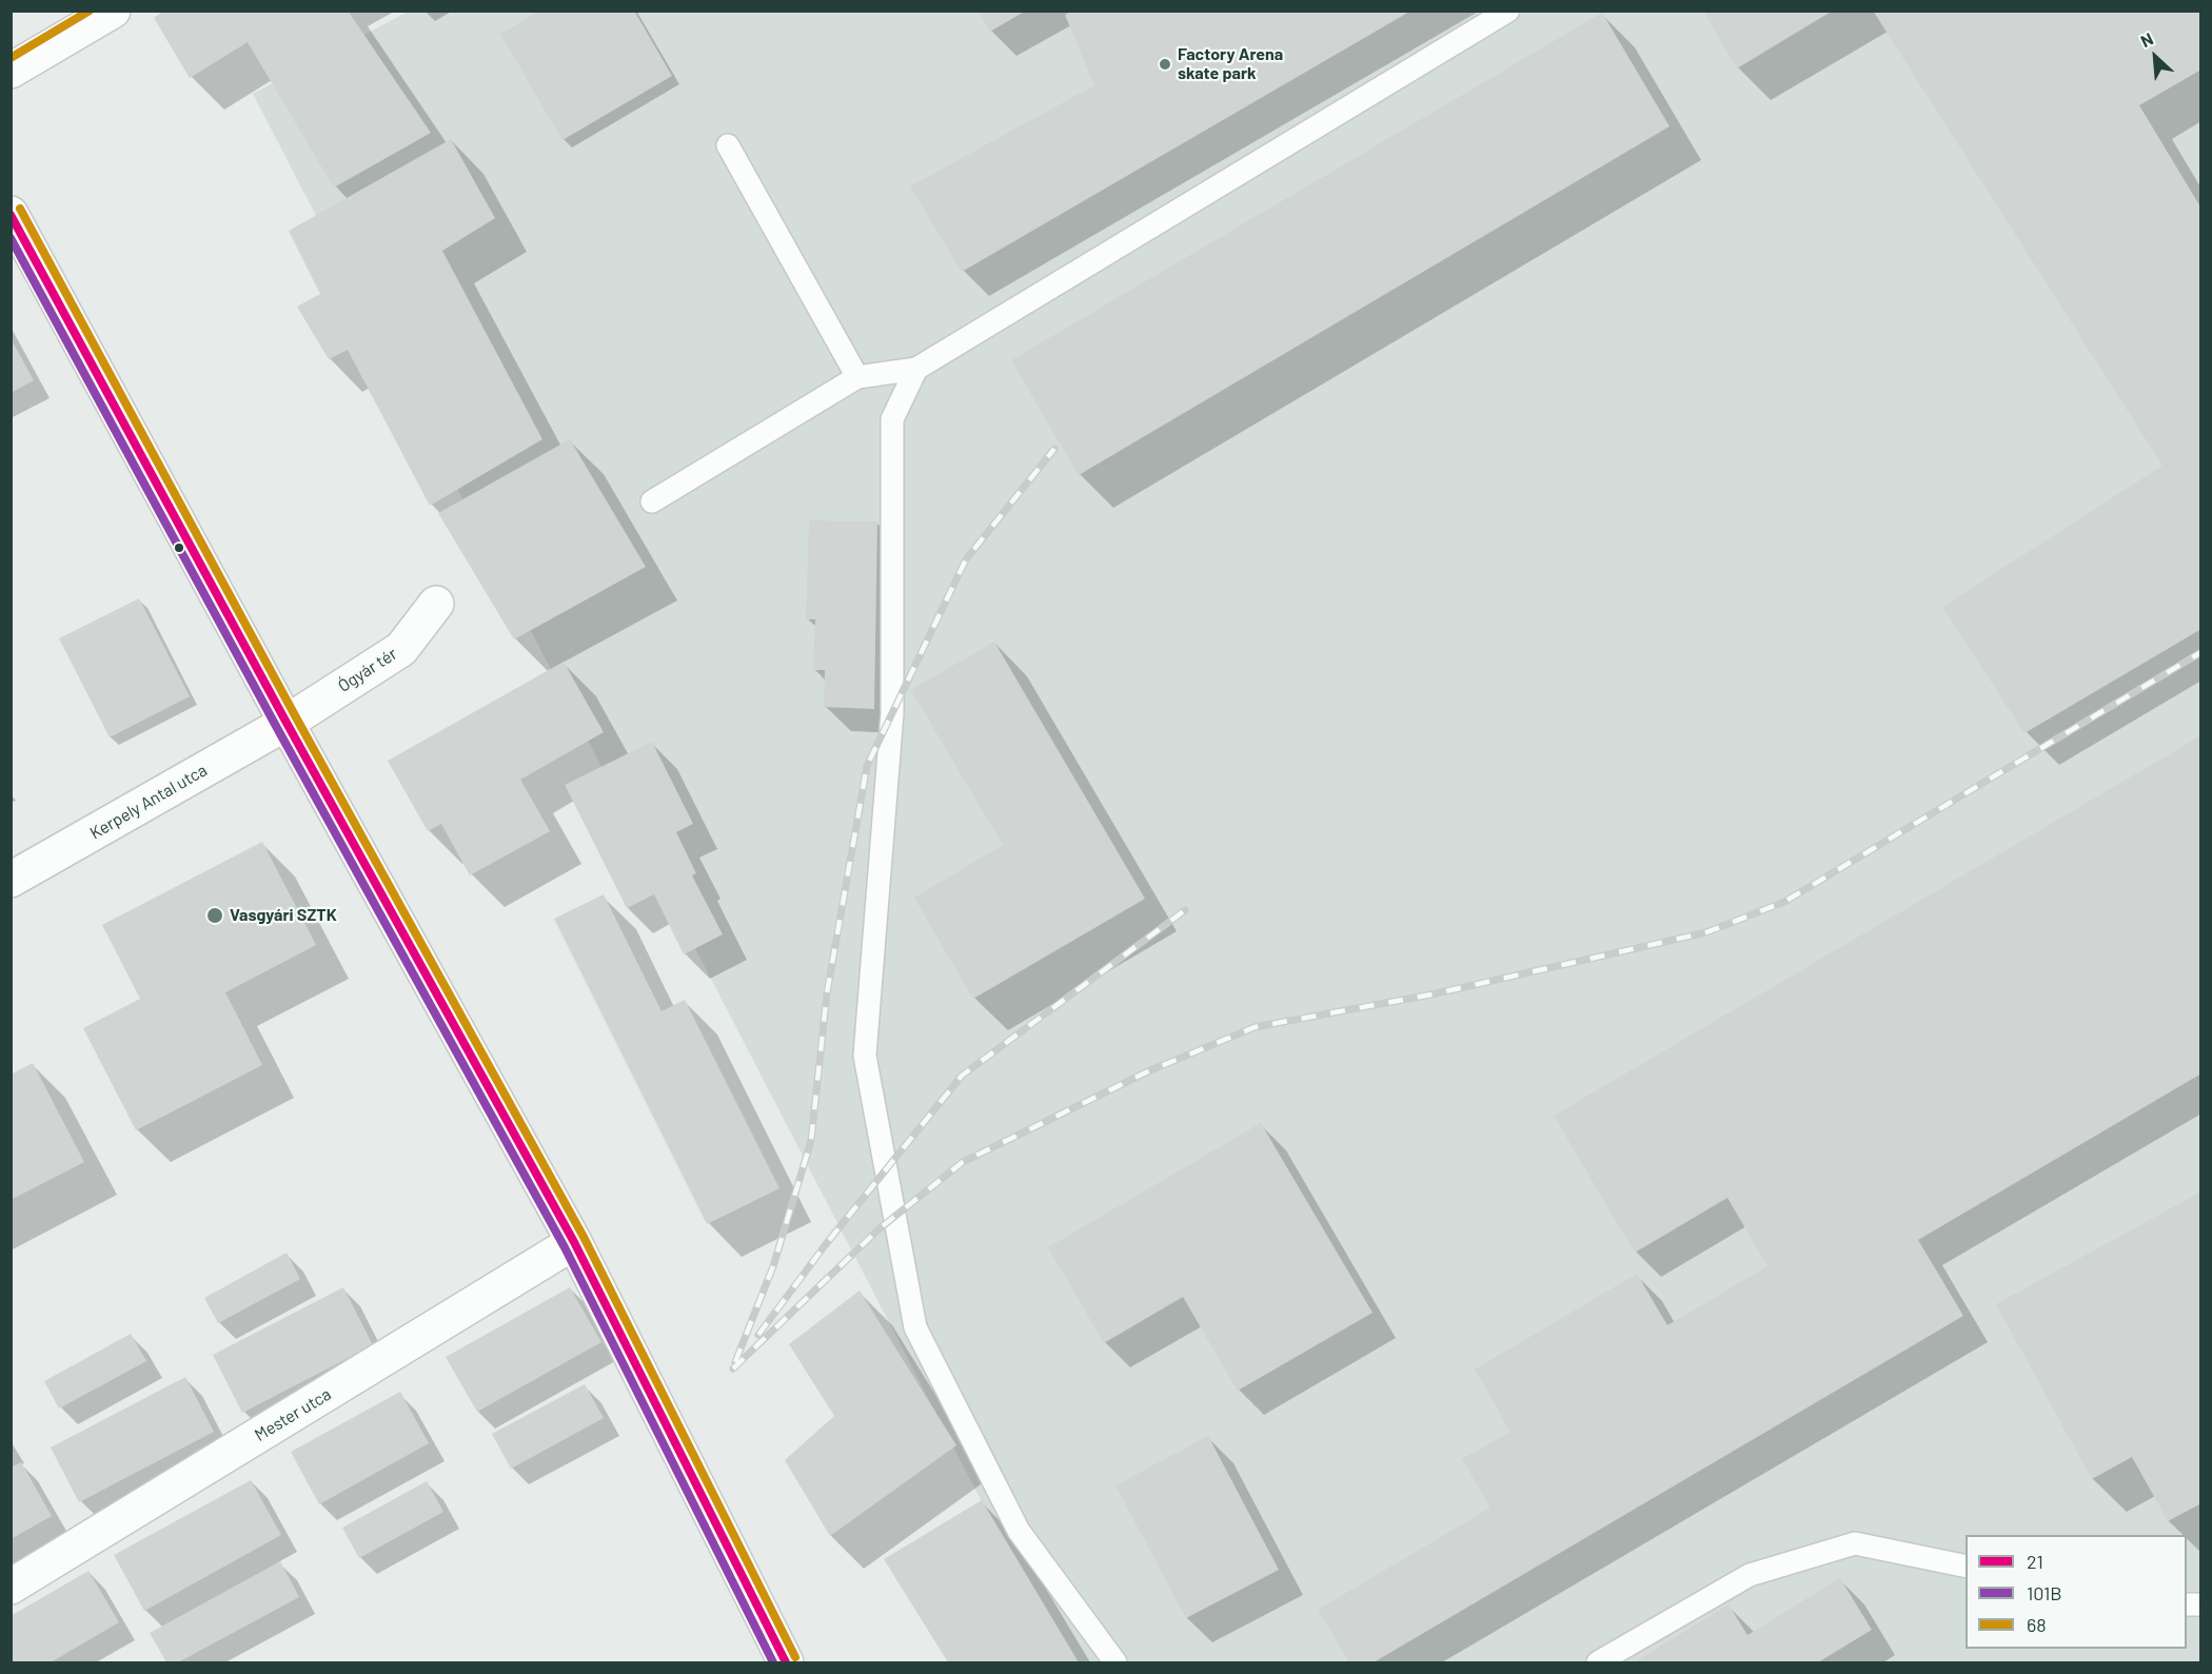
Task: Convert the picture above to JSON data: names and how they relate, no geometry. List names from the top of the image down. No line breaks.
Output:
{"streets":{"street":["Ógyár tér","Kerpely Antal utca","Mester utca"]},"crossings":[["Ógyár tér","Kerpely Antal utca"]],"places":["Factory Arena skate park","Vasgyári SZTK"],"lines":["transit line 68","transit line 21","transit line 101B"],"legend":["21","101B","68"],"north":"top left"}
